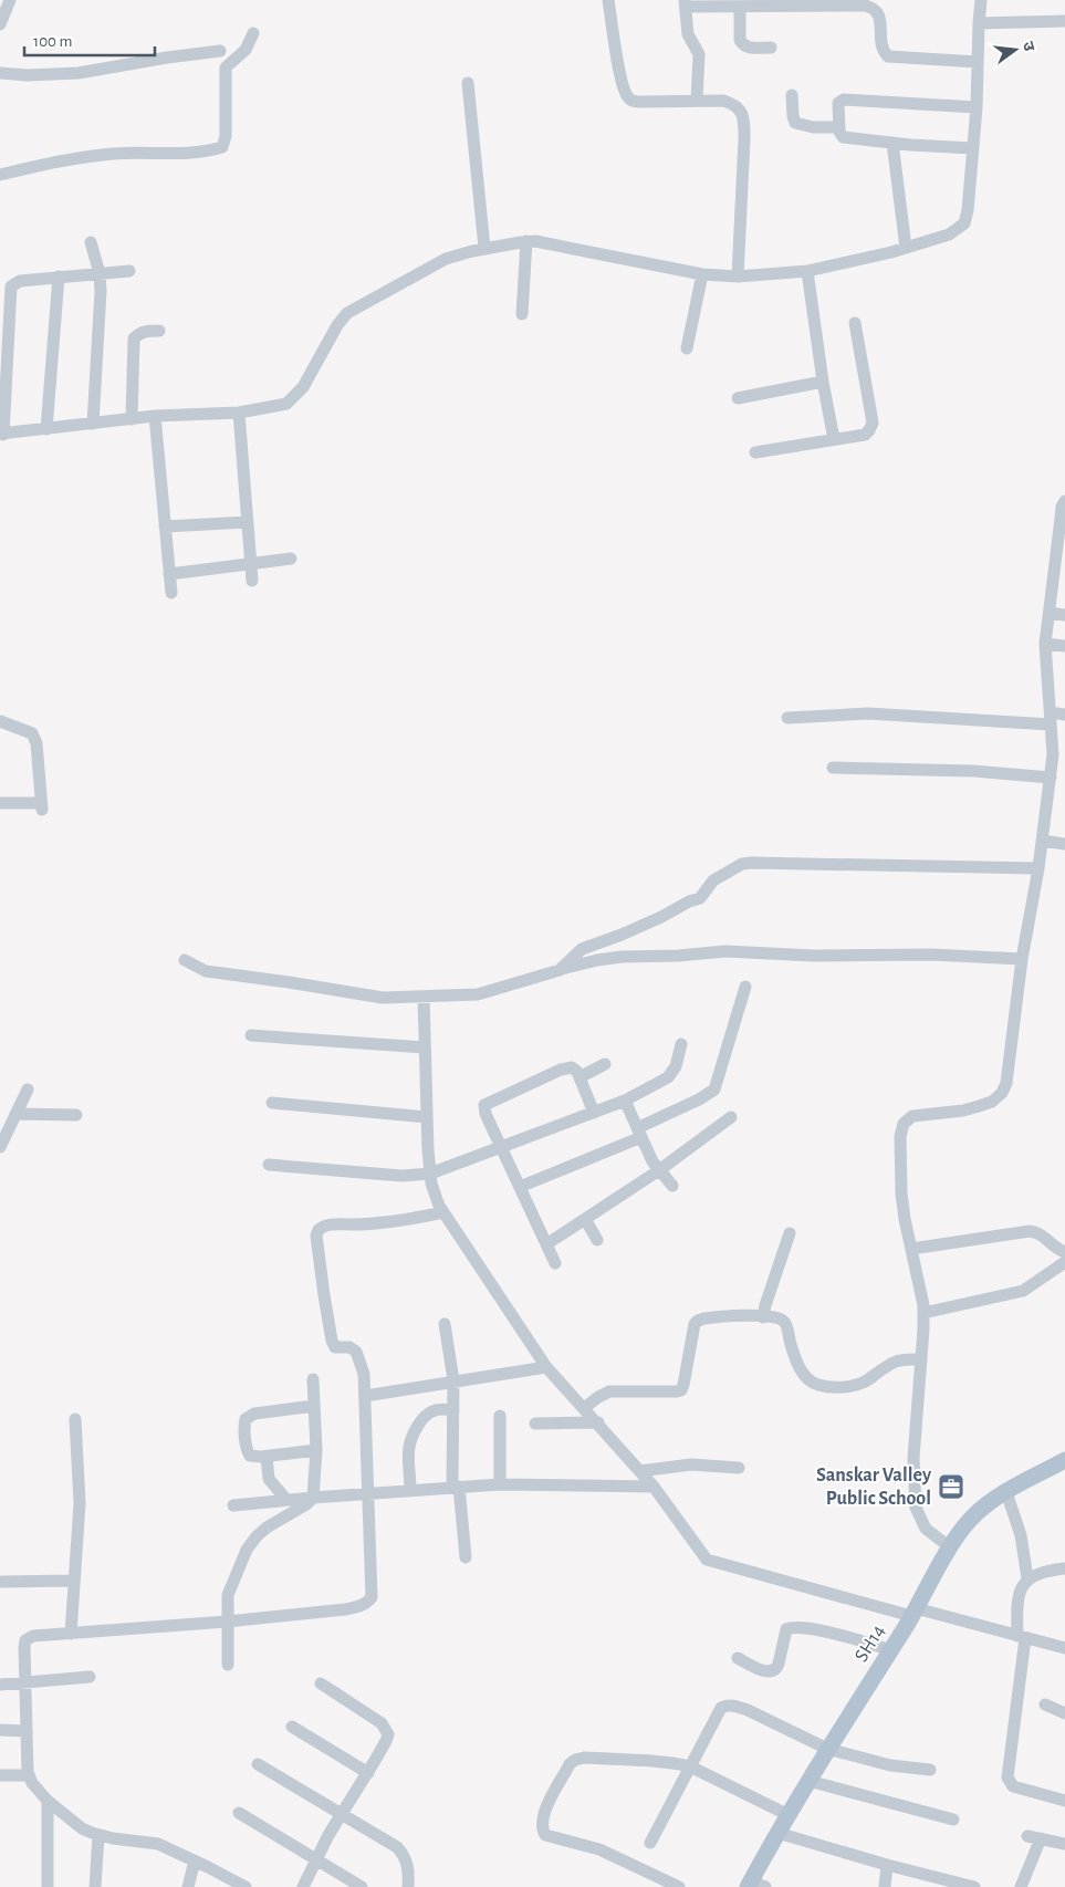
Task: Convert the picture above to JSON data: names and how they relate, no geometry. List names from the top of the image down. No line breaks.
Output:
{"streets":{"main road":["SH14"]},"places":{"office":["Sanskar Valley Public School"]},"scale_bar":"100 m","north":"right"}
